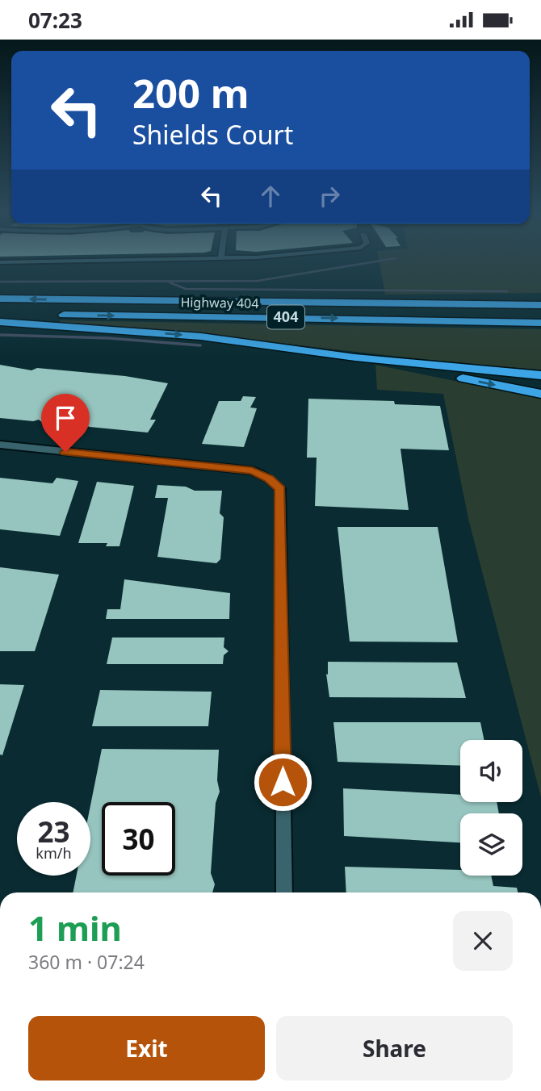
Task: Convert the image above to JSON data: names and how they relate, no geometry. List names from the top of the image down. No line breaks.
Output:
{"streets":{"highway":["Highway 404","404"]},"page":{"status":"07:23","turn":["200 m","Shields Court"],"speed":"23 km/h","limit":"30","heading":["1 min","360 m · 07:24"],"buttons":["Exit","Share"]}}
